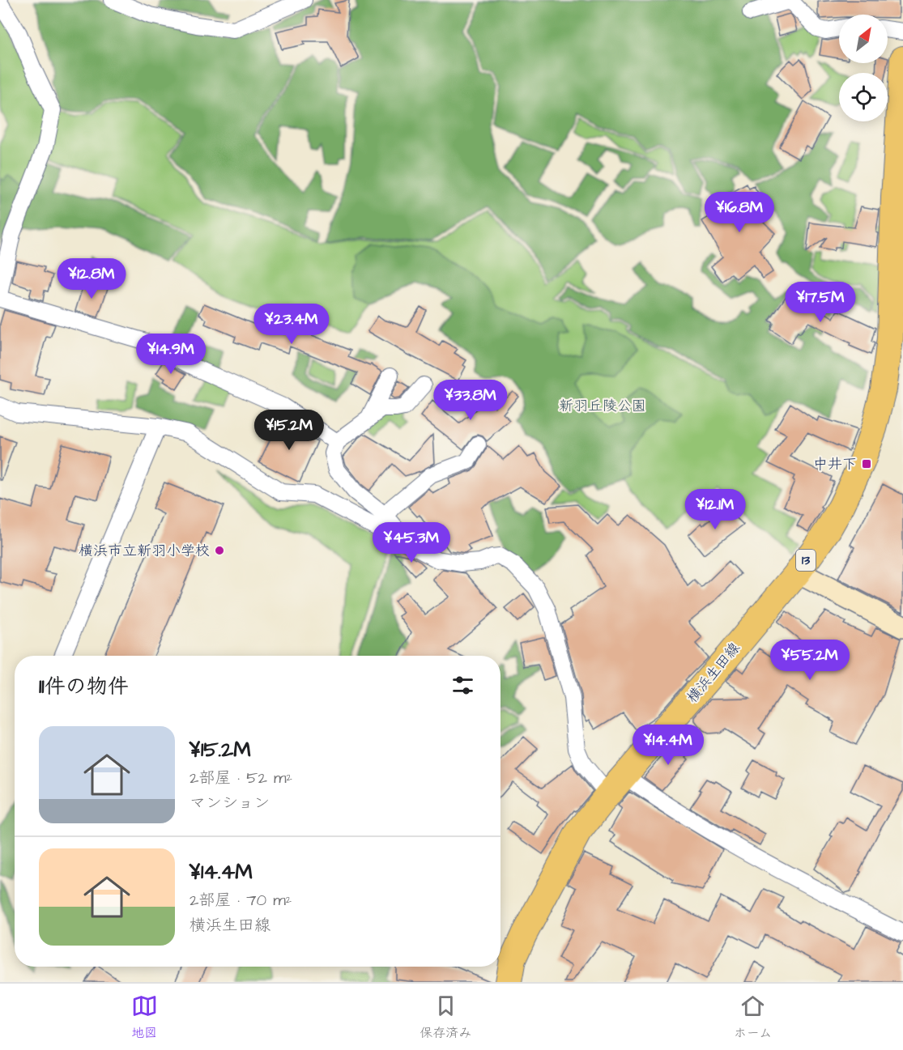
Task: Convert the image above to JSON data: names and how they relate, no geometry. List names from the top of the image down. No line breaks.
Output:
{"streets":{"main road":["13","横浜生田線"]},"parks":["新羽丘陵公園"],"places":{"transit":["中井下"],"other":["横浜市立新羽小学校"]},"north":"top right","page":{"price":["¥16.8M","¥12.8M","¥17.5M","¥23.4M","¥14.9M","¥33.8M","¥15.2M","¥12.1M","¥45.3M","¥55.2M","¥14.4M"],"heading":"11件の物件","list":[{"name":"¥15.2M","note":"2部屋 · 52 m² · マンション"},{"name":"¥14.4M","note":"2部屋 · 70 m² · 横浜生田線"}],"tabs":["地図","保存済み","ホーム"]}}
